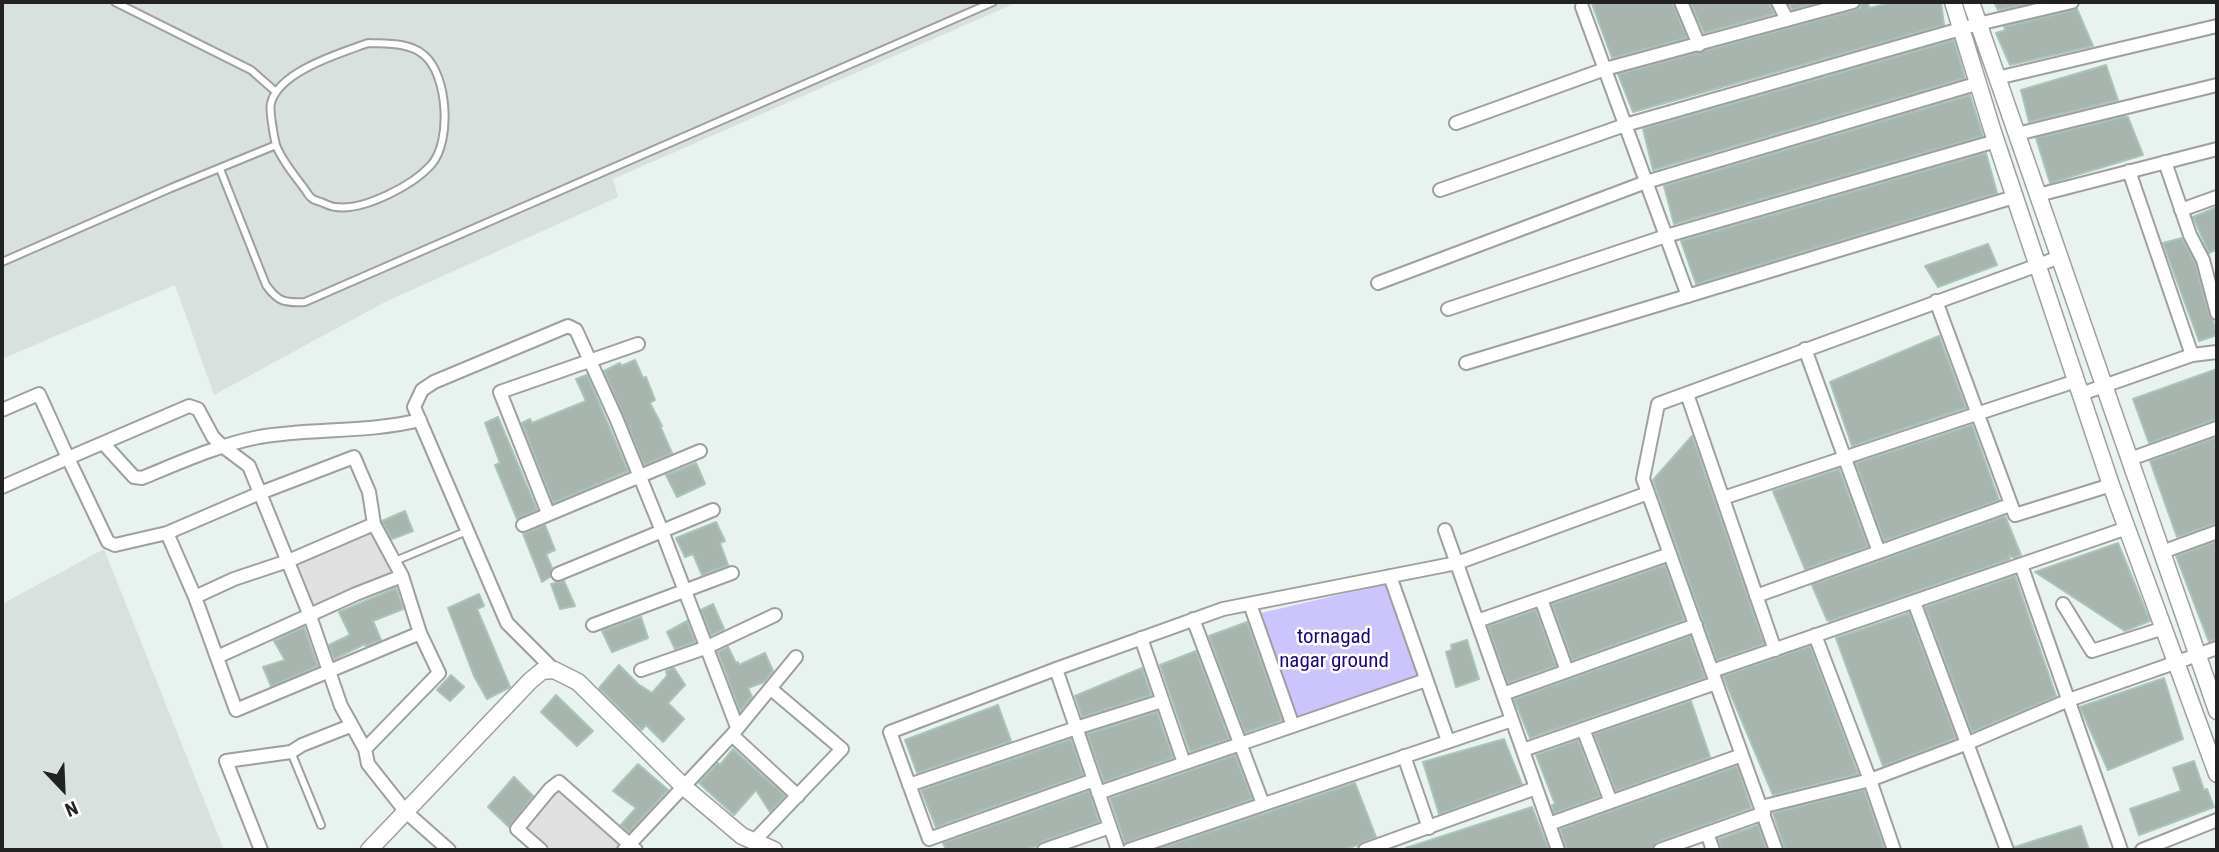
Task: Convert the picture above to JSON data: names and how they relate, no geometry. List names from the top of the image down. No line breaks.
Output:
{"parks":["tornagad nagar ground"],"north":"bottom right"}
